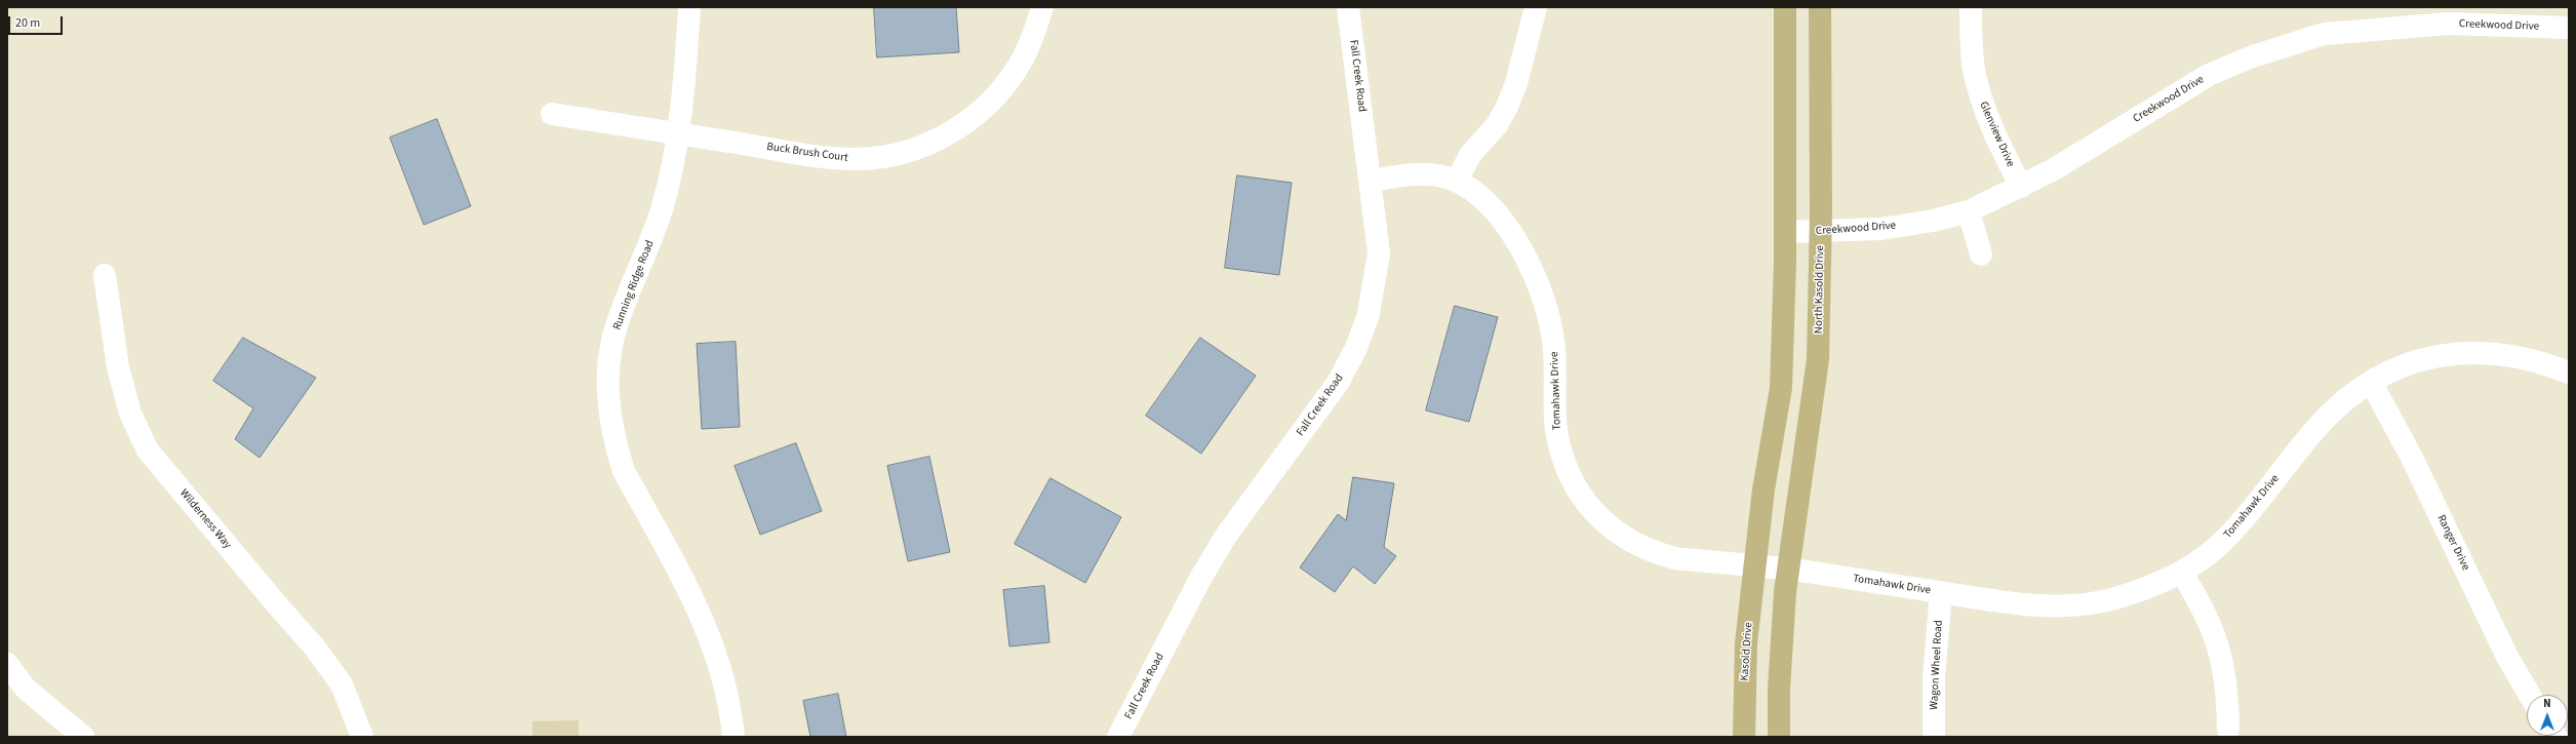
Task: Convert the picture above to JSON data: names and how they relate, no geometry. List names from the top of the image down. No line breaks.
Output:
{"streets":{"main road":["North Kasold Drive","Kasold Drive"],"street":["Creekwood Drive","Fall Creek Road","Glenview Drive","Buck Brush Court","Running Ridge Road","Tomahawk Drive","Wilderness Way","Ranger Drive","Wagon Wheel Road"]},"crossings":[["Creekwood Drive","Glenview Drive"],["Creekwood Drive","North Kasold Drive"],["Fall Creek Road","Tomahawk Drive"],["Buck Brush Court","Running Ridge Road"],["North Kasold Drive","Tomahawk Drive"],["Tomahawk Drive","Ranger Drive"],["Tomahawk Drive","Kasold Drive"],["Tomahawk Drive","Wagon Wheel Road"]],"scale_bar":"20 m","north":"top"}
